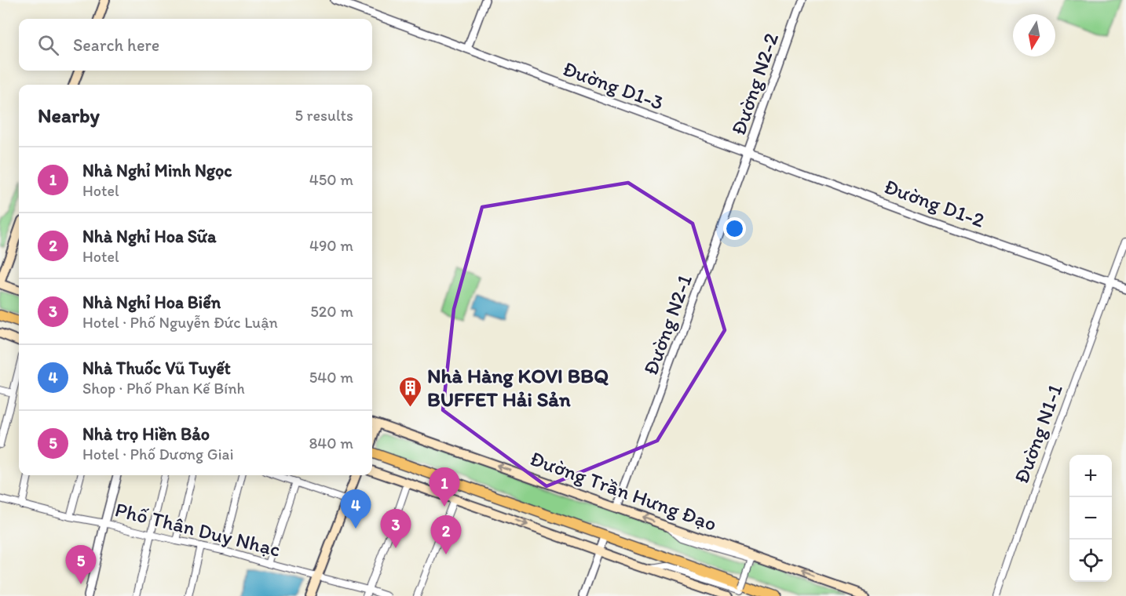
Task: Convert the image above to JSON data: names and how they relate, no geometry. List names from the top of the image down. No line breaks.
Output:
{"streets":{"main road":["Đường Trần Hưng Đạo"],"street":["Đường N2-2","Đường D1-3","Đường D1-2","Đường N2-1","Đường N1-1","Phố Thân Duy Nhạc"]},"crossings":[["Đường N2-2","Đường D1-3"],["Đường N2-2","Đường D1-2"],["Đường N2-2","Đường N2-1"],["Đường D1-3","Đường D1-2"],["Đường D1-3","Đường N2-1"],["Đường D1-2","Đường N2-1"],["Đường D1-2","Đường N1-1"],["Đường N2-1","Đường Trần Hưng Đạo"]],"places":{"building":["Nhà Hàng KOVI BBQ BUFFET Hải Sản"]},"north":"bottom","page":{"search":"Search here","heading":["Nearby","5 results"],"list":[{"mark":"1","name":"Nhà Nghỉ Minh Ngọc","note":"Hotel","value":"450 m"},{"mark":"2","name":"Nhà Nghỉ Hoa Sữa","note":"Hotel","value":"490 m"},{"mark":"3","name":"Nhà Nghỉ Hoa Biển","note":"Hotel · Phố Nguyễn Đức Luận","value":"520 m"},{"mark":"4","name":"Nhà Thuốc Vũ Tuyết","note":"Shop · Phố Phan Kế Bính","value":"540 m"},{"mark":"5","name":"Nhà trọ Hiền Bảo","note":"Hotel · Phố Dương Giai","value":"840 m"}],"map_buttons":["+","−"],"pins":["1","4","3","2","5"]}}
